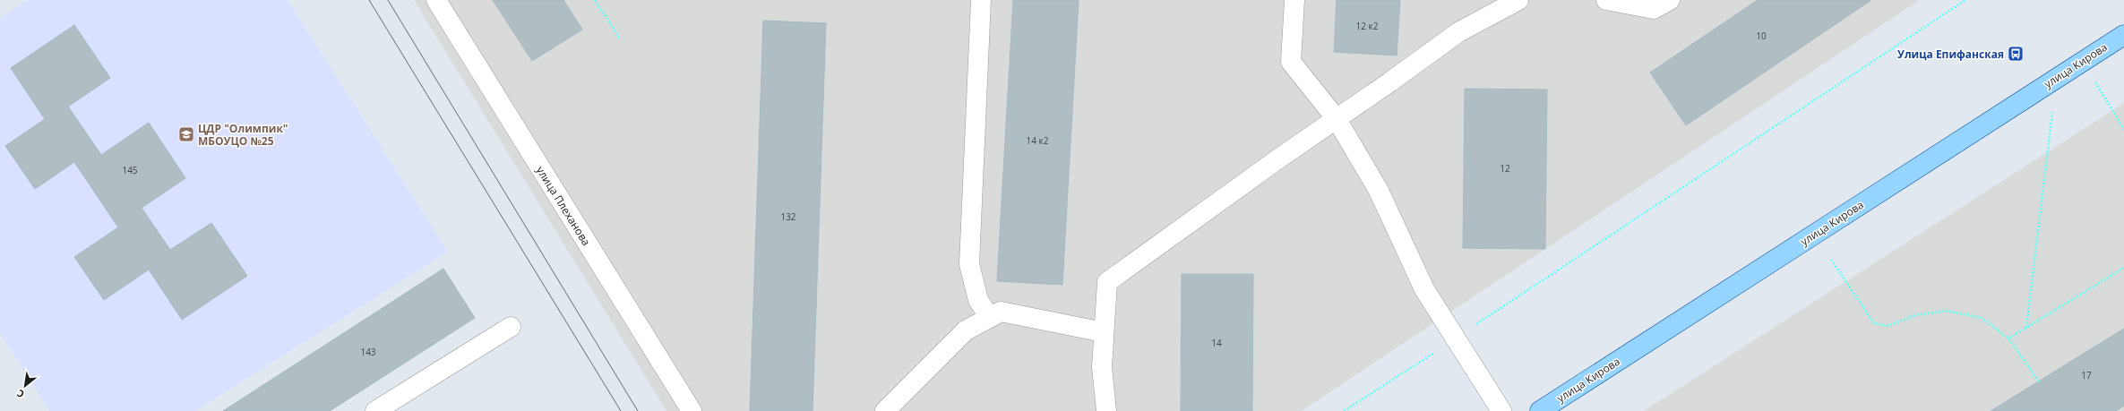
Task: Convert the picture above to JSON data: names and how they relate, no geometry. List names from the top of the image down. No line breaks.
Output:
{"streets":{"main road":["улица Кирова"],"street":["улица Плеханова"]},"places":{"bus stop":["Улица Епифанская"],"school or university":["ЦДР \"Олимпик\" МБОУЦО №25"]},"house_numbers":["12 к2","10","14 к2","12","145","132","14","143","17"],"north":"bottom left"}
